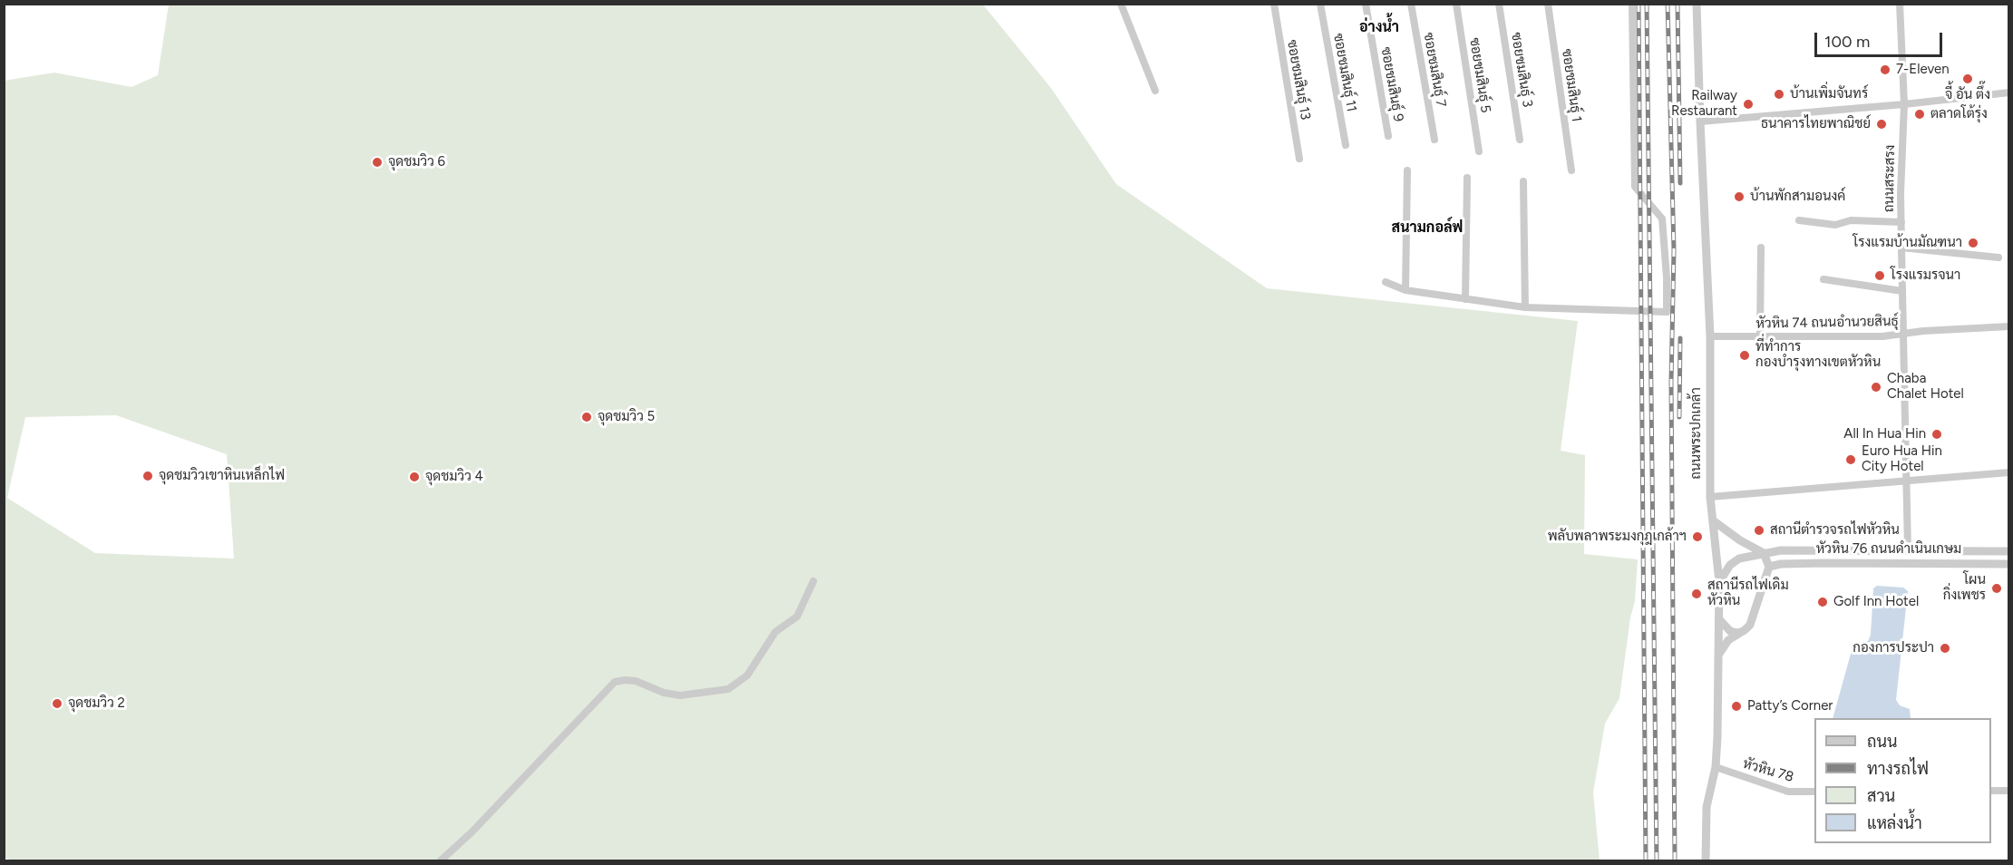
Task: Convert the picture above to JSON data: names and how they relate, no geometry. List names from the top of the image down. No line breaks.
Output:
{"streets":{"street":["ซอยชมสินธุ์ 7","ซอยชมสินธุ์ 3","ซอยชมสินธุ์ 11","ซอยชมสินธุ์ 5","ซอยชมสินธุ์ 13","ซอยชมสินธุ์ 9","ซอยชมสินธุ์ 1","ถนนสระสรง","หัวหิน 74 ถนนอำนวยสินธุ์","ถนนพระปกเกล้า","หัวหิน 76 ถนนดำเนินเกษม","หัวหิน 78"]},"crossings":[["ถนนสระสรง","หัวหิน 74 ถนนอำนวยสินธุ์"],["ถนนสระสรง","หัวหิน 76 ถนนดำเนินเกษม"],["หัวหิน 74 ถนนอำนวยสินธุ์","ถนนพระปกเกล้า"],["ถนนพระปกเกล้า","หัวหิน 76 ถนนดำเนินเกษม"],["ถนนพระปกเกล้า","หัวหิน 78"]],"districts":["อ่างน้ำ","สนามกอล์ฟ"],"places":["7-Eleven","จี้ อัน ตึ๊ง","บ้านเพิ่มจันทร์","Railway Restaurant","ตลาดโต้รุ่ง","ธนาคารไทยพาณิชย์","จุดชมวิว 6","บ้านพักสามอนงค์","โรงแรมบ้านมัณฑนา","โรงแรมรจนา","ที่ทำการ กองบำรุงทางเขตหัวหิน","Chaba Chalet Hotel","จุดชมวิว 5","All In Hua Hin","Euro Hua Hin City Hotel","จุดชมวิวเขาหินเหล็กไฟ","จุดชมวิว 4","สถานีตำรวจรถไฟหัวหิน","พลับพลาพระมงกุฎเกล้าฯ","โผน กิ่งเพชร","สถานีรถไฟเดิม หัวหิน","Golf Inn Hotel","กองการประปา","จุดชมวิว 2","Patty’s Corner"],"legend":["ถนน","ทางรถไฟ","สวน","แหล่งน้ำ"],"scale_bar":"100 m"}
